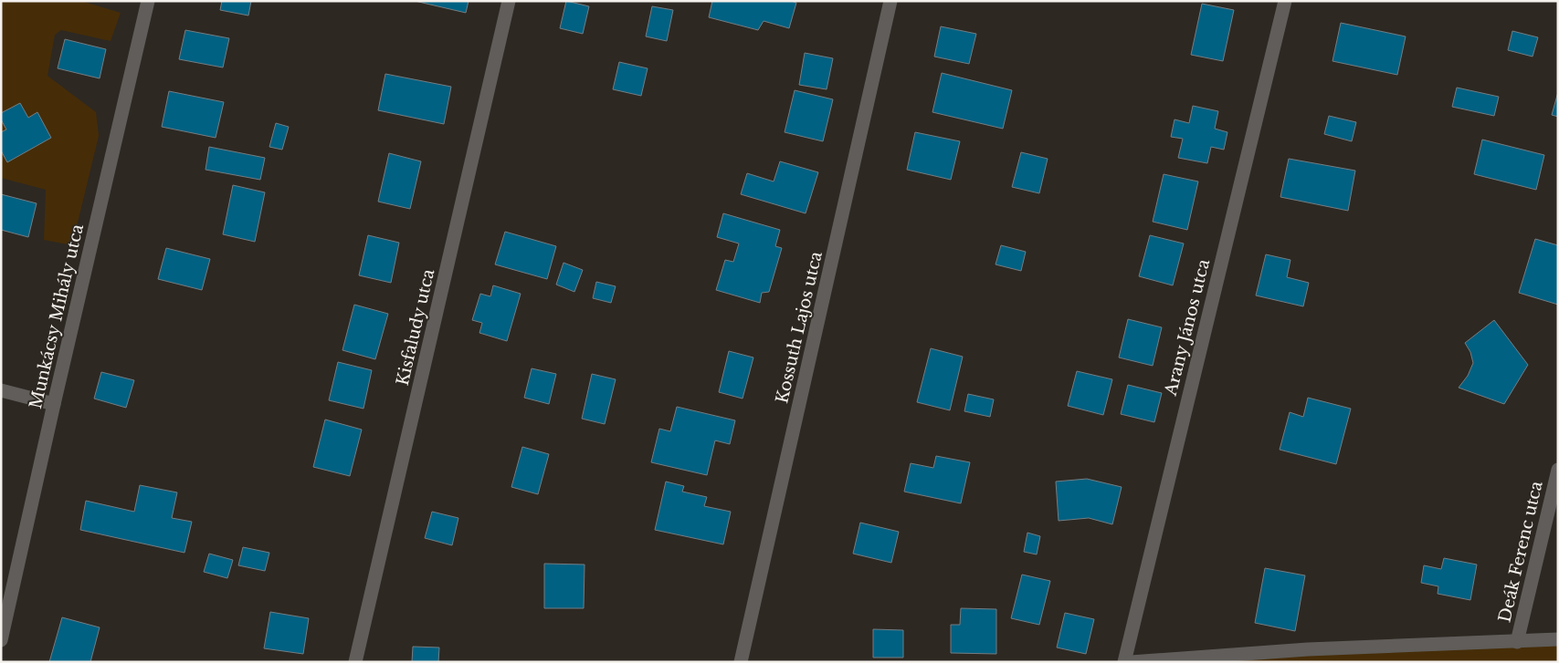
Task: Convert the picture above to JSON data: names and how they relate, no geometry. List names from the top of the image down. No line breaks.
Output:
{"streets":{"street":["Munkácsy Mihály utca","Kisfaludy utca","Kossuth Lajos utca","Arany János utca","Deák Ferenc utca"]}}
